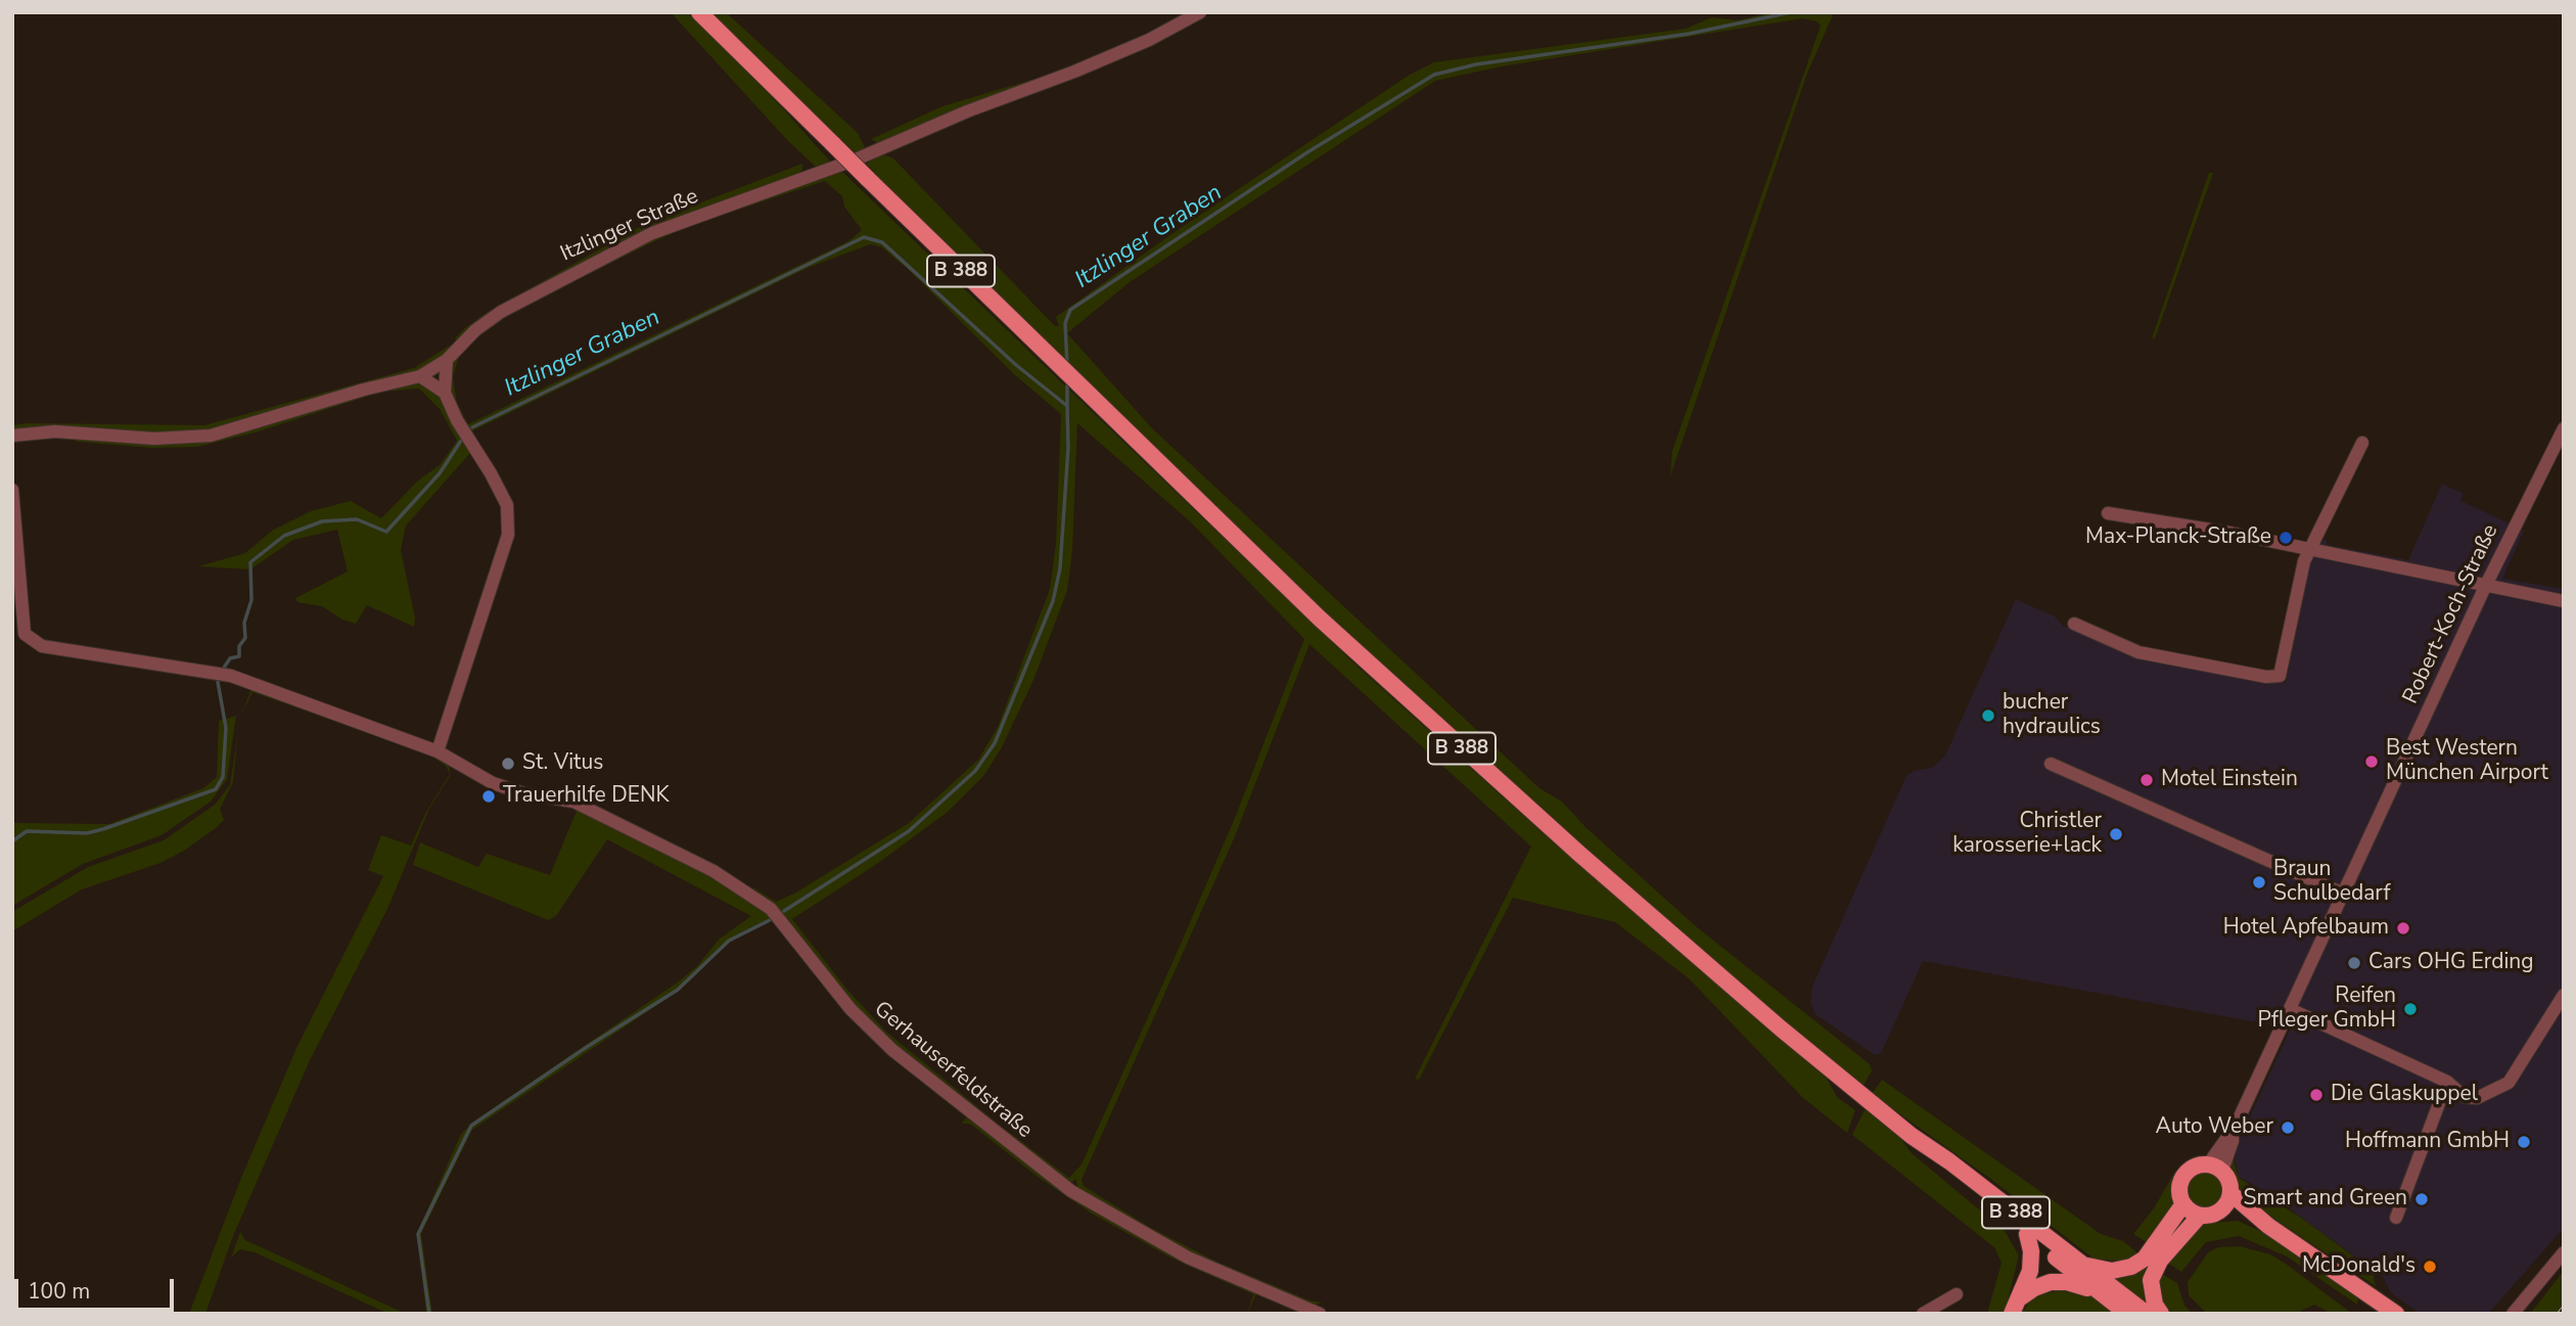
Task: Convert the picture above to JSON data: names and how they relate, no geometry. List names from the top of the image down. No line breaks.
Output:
{"streets":{"main road":["B 388"],"street":["Itzlinger Straße","Robert-Koch-Straße","Gerhauserfeldstraße"]},"water":["Itzlinger Graben"],"places":["Max-Planck-Straße","bucher hydraulics","Best Western München Airport","St. Vitus","Motel Einstein","Trauerhilfe DENK","Christler karosserie+lack","Braun Schulbedarf","Hotel Apfelbaum","Cars OHG Erding","Reifen Pfleger GmbH","Die Glaskuppel","Auto Weber","Hoffmann GmbH","Smart and Green","McDonald's"],"scale_bar":"100 m"}
